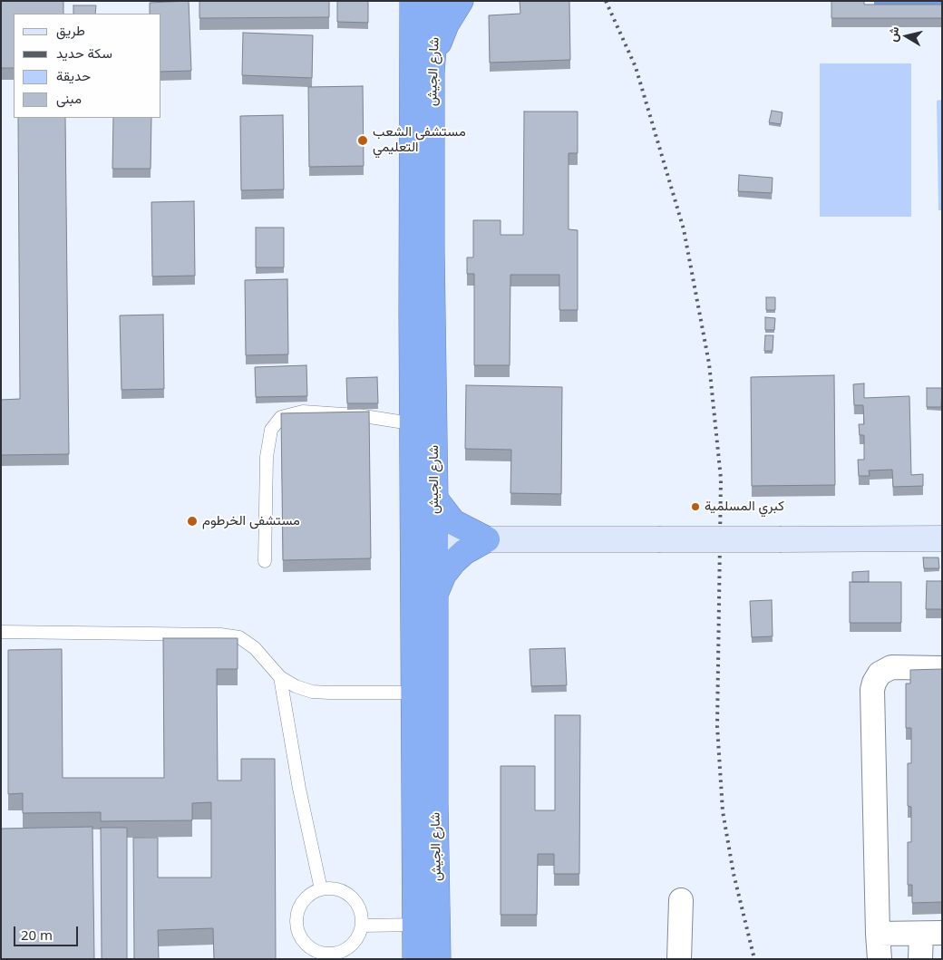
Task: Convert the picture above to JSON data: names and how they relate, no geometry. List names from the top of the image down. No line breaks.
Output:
{"streets":{"highway":["شارع الجيش"]},"places":["مستشفى الشعب التعليمي","كبري المسلمية","مستشفى الخرطوم"],"legend":["طريق","سكة حديد","حديقة","مبنى"],"scale_bar":"20 m","north":"left"}
